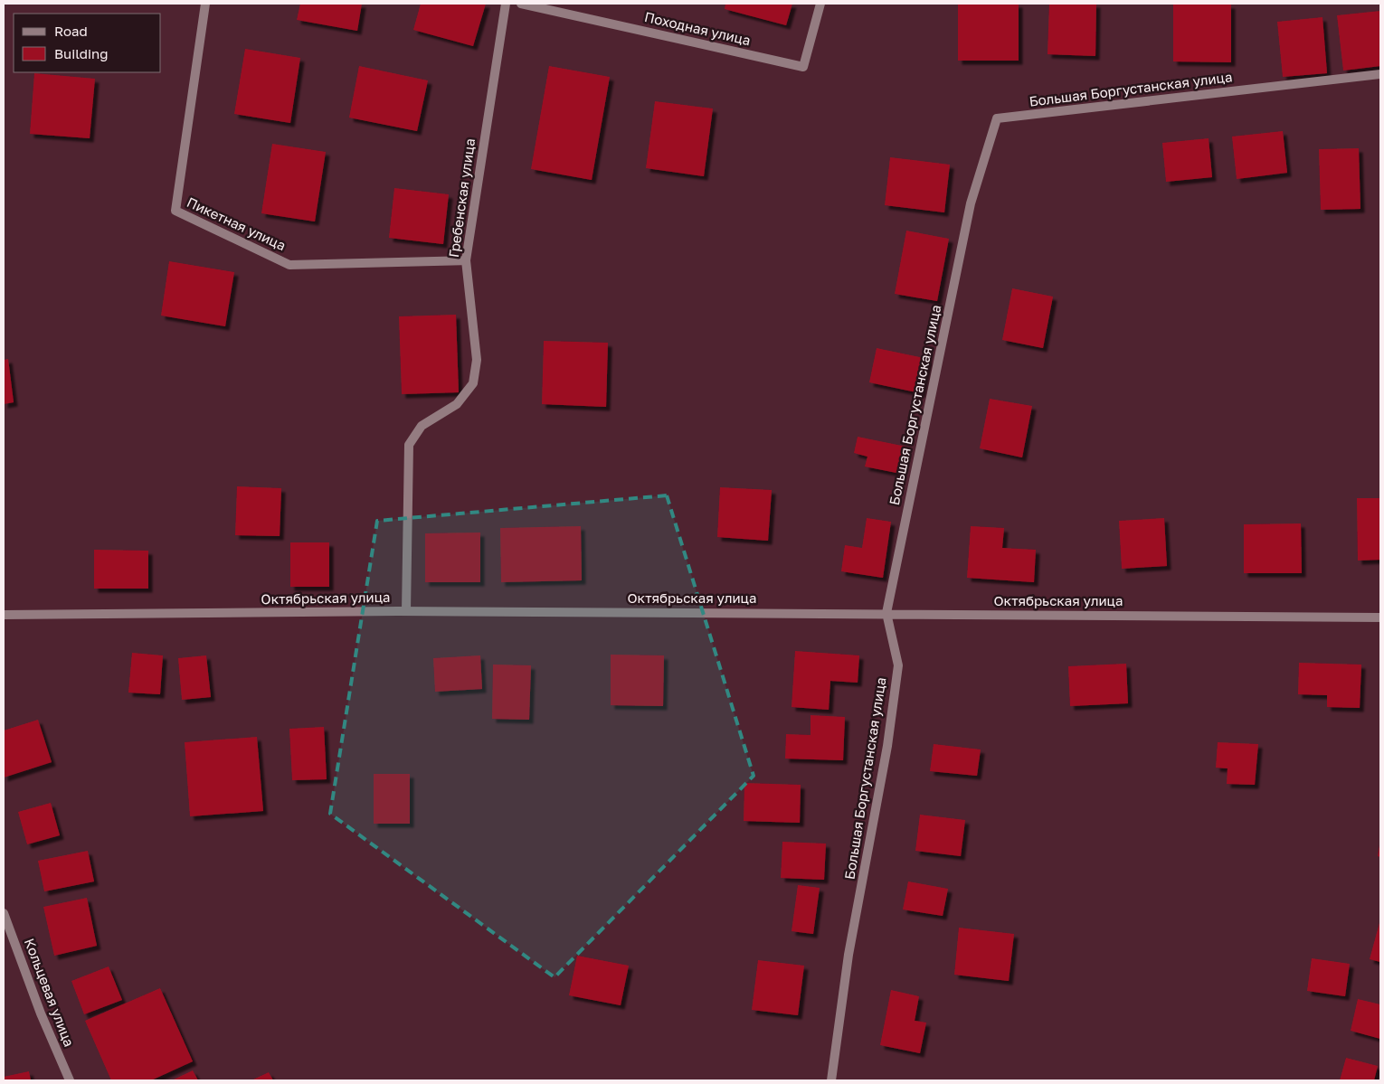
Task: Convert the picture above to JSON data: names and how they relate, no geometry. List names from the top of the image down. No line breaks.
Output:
{"streets":{"street":["Походная улица","Большая Боргустанская улица","Гребенская улица","Пикетная улица","Октябрьская улица","Кольцевая улица"]},"crossings":[["Большая Боргустанская улица","Октябрьская улица"],["Гребенская улица","Пикетная улица"],["Гребенская улица","Октябрьская улица"]],"legend":["Road","Building"]}
